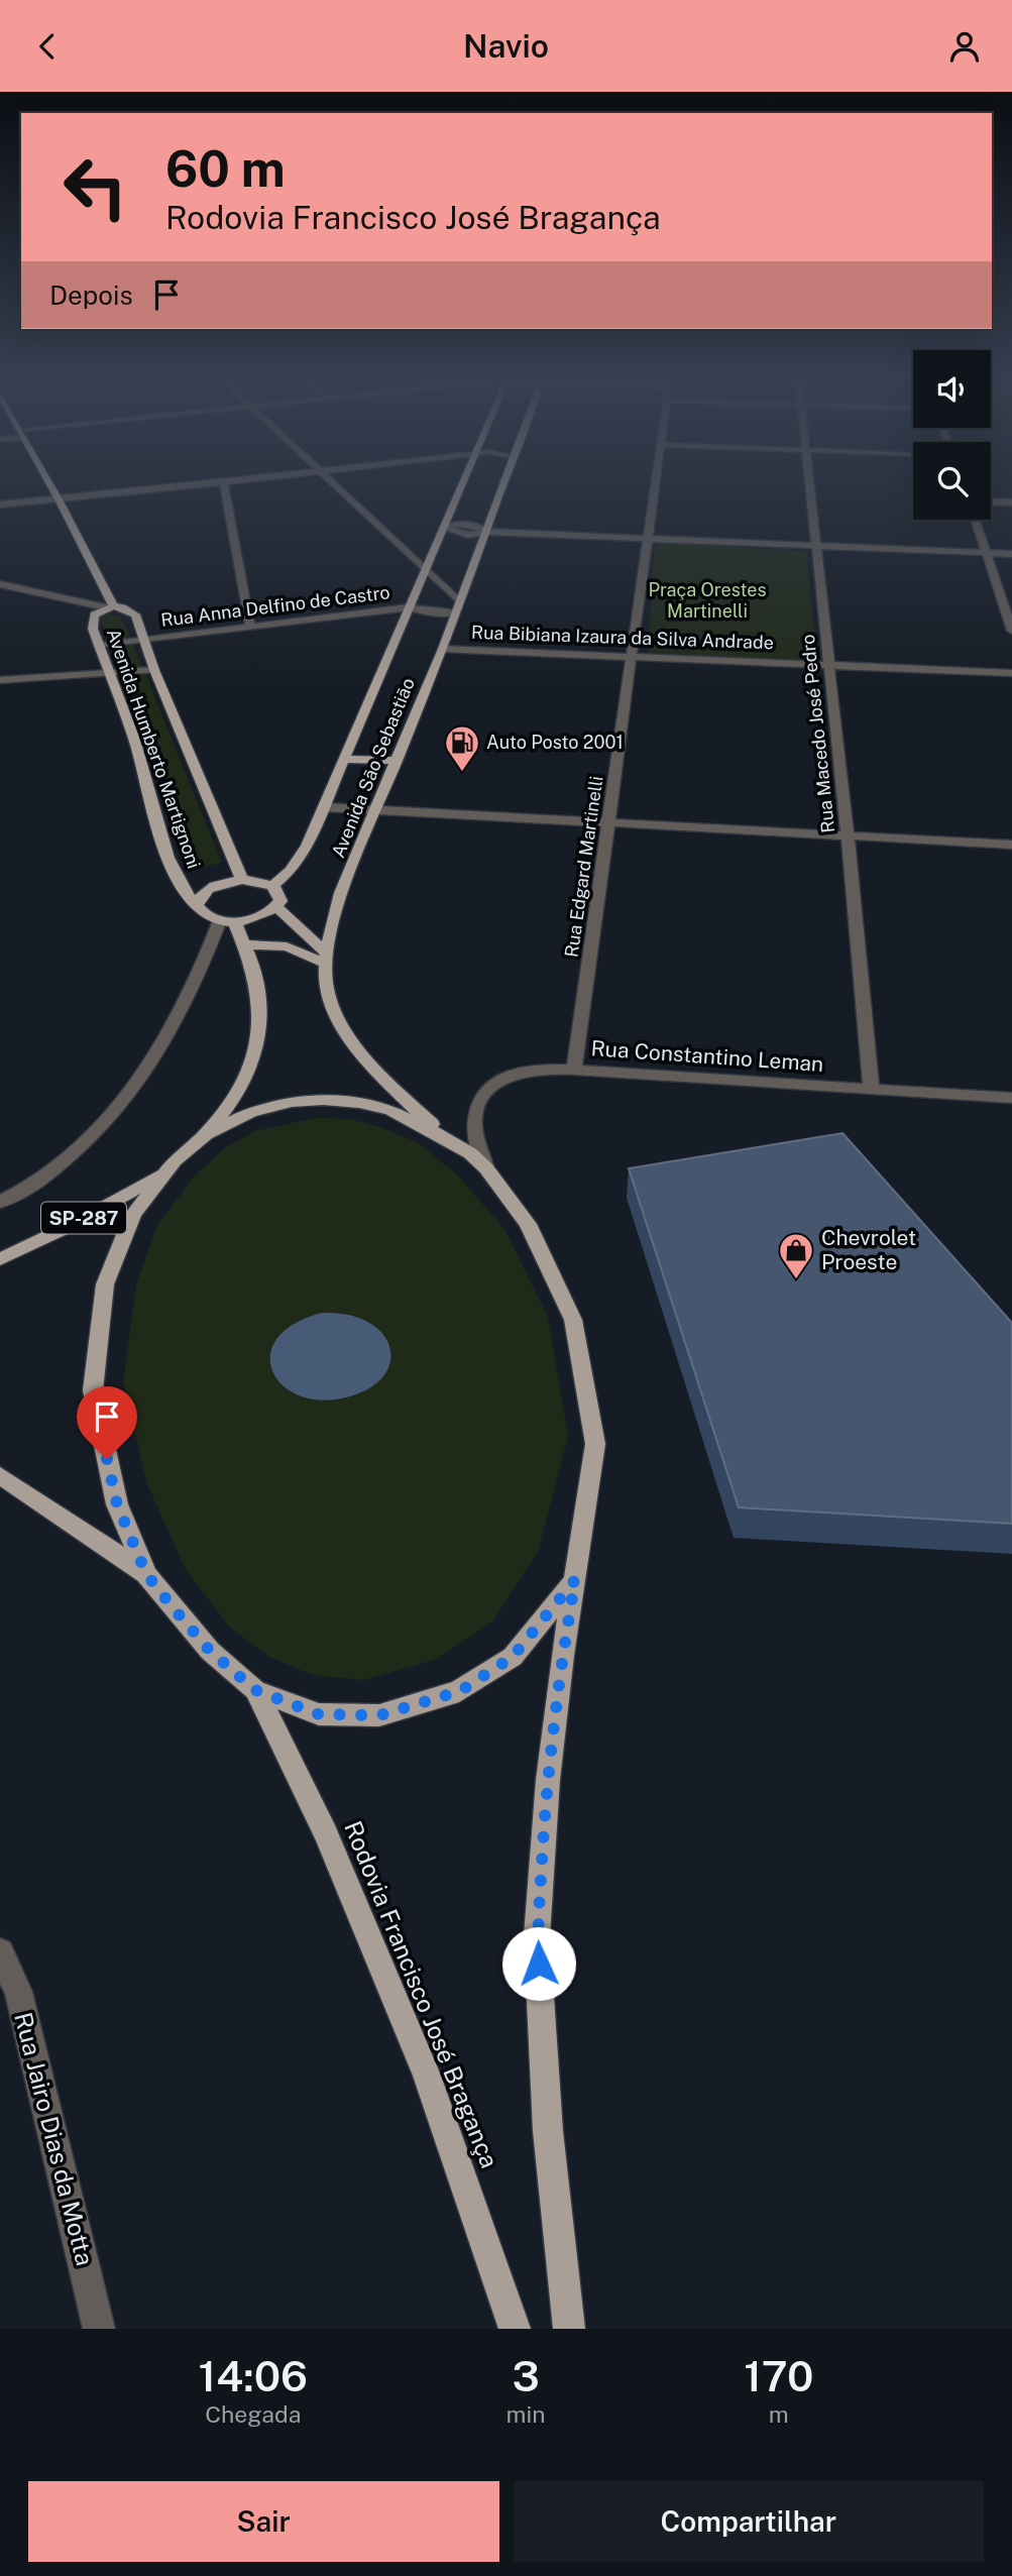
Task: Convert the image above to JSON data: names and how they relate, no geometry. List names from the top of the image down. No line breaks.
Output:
{"streets":{"main road":["Avenida Humberto Martignoni","Avenida São Sebastião","SP-287","Rodovia Francisco José Bragança"],"street":["Rua Anna Delfino de Castro","Rua Bibiana Izaura da Silva Andrade","Rua Macedo José Pedro","Rua Edgard Martinelli","Rua Constantino Leman","Rua Jairo Dias da Motta"]},"crossings":[["Rua Anna Delfino de Castro","Avenida Humberto Martignoni"],["Rua Anna Delfino de Castro","Avenida São Sebastião"],["Rua Bibiana Izaura da Silva Andrade","Rua Macedo José Pedro"],["Rua Bibiana Izaura da Silva Andrade","Avenida São Sebastião"],["Rua Bibiana Izaura da Silva Andrade","Rua Edgard Martinelli"],["Rua Macedo José Pedro","Rua Constantino Leman"],["Avenida São Sebastião","Rodovia Francisco José Bragança"],["Rua Edgard Martinelli","Rua Constantino Leman"],["Rua Constantino Leman","Rodovia Francisco José Bragança"],["SP-287","Rodovia Francisco José Bragança"]],"parks":["Praça Orestes Martinelli"],"places":{"fuel station":["Auto Posto 2001"],"shop":["Chevrolet Proeste"]},"page":{"header":"Navio","turn":["60 m","Rodovia Francisco José Bragança"],"then":"Depois","eta":["14:06","Chegada","3","min","170","m"],"buttons":["Sair","Compartilhar"]}}
